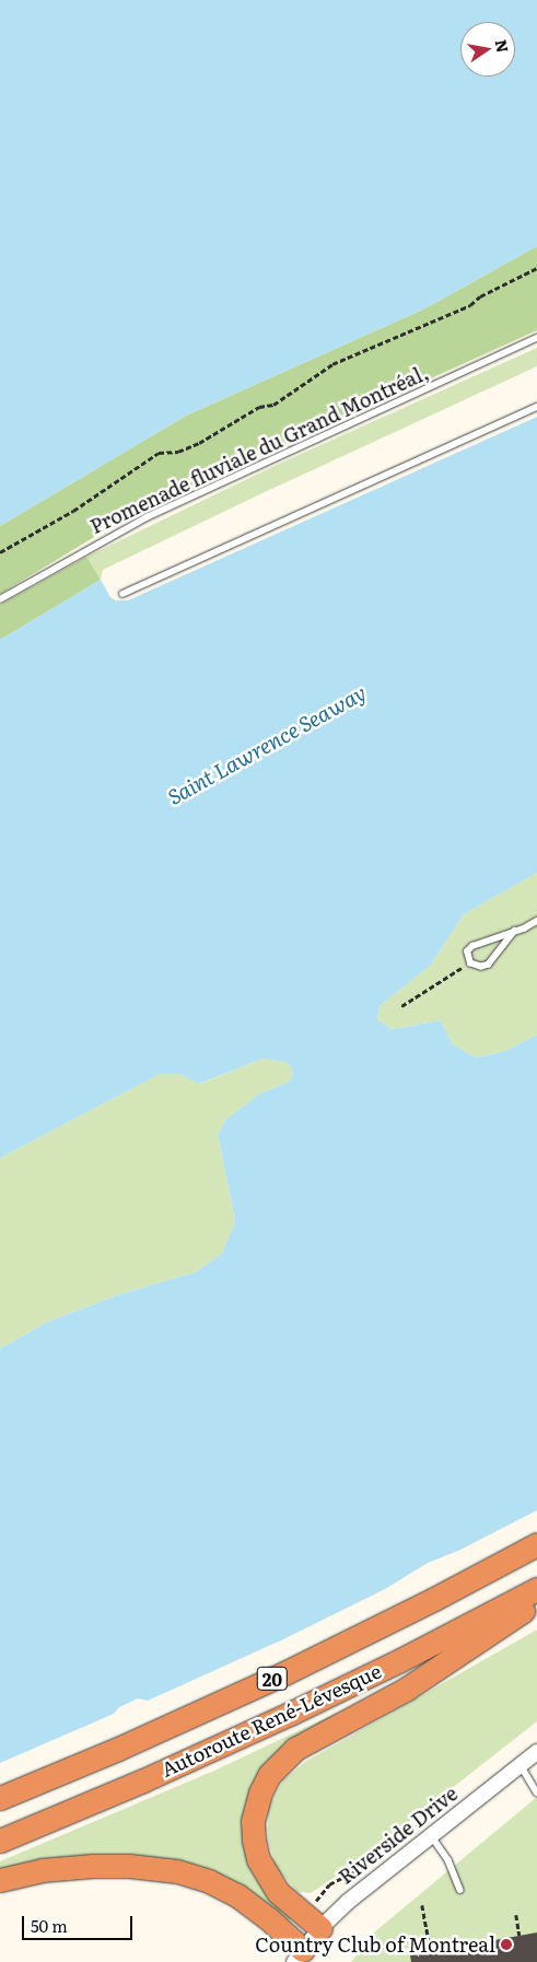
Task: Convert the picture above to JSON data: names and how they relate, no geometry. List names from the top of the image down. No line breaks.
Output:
{"streets":{"highway":["20","Autoroute René-Lévesque"],"street":["Riverside Drive"],"lane":["Promenade fluviale du Grand Montréal,"]},"water":["Saint Lawrence Seaway"],"places":["Country Club of Montreal"],"scale_bar":"50 m","north":"right"}
